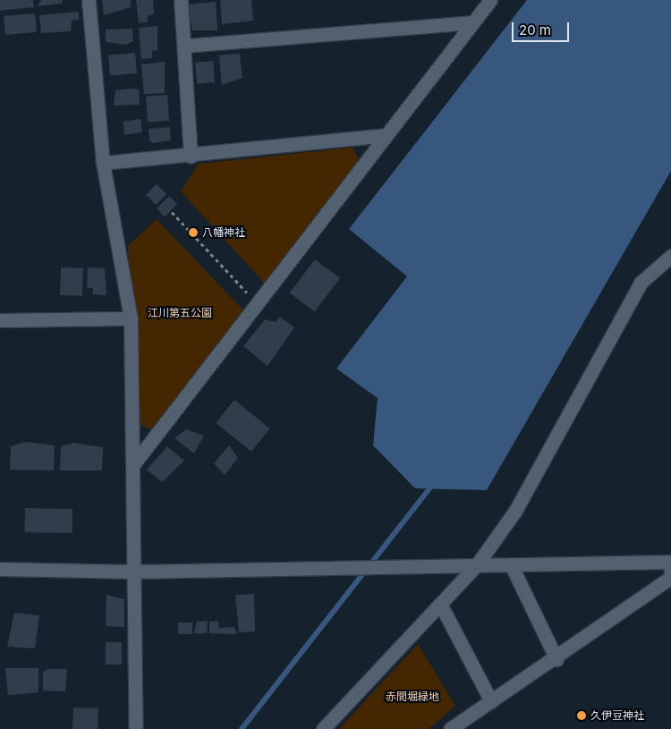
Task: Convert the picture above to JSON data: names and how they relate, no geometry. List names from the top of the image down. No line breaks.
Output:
{"parks":["江川第五公園","赤間堀緑地"],"places":["八幡神社","久伊豆神社"],"scale_bar":"20 m"}
